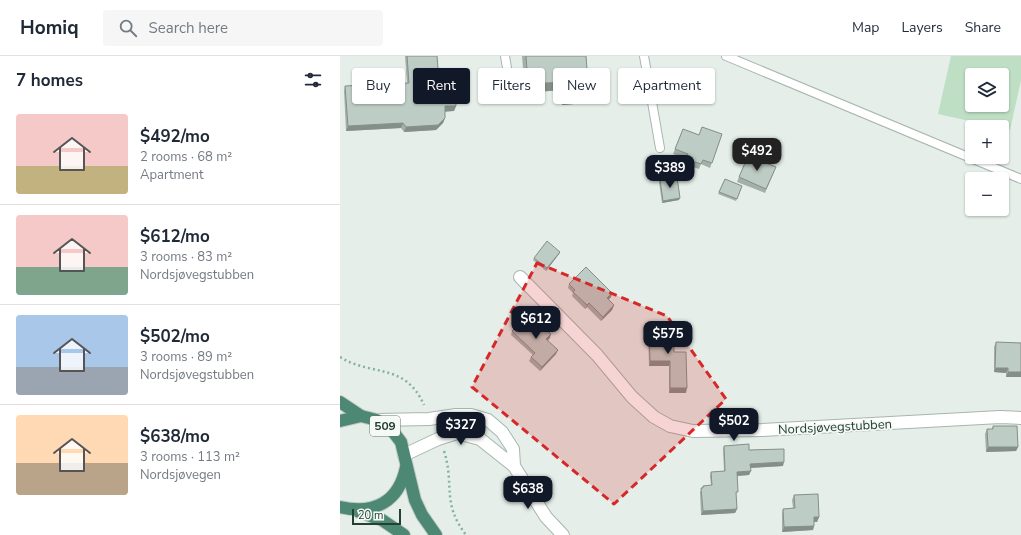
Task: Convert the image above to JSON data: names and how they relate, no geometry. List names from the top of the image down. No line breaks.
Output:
{"streets":{"highway":["509"],"street":["Nordsjøvegstubben"]},"scale_bar":"20 m","page":{"header":"Homiq","search":"Search here","nav":["Map","Layers","Share"],"heading":"7 homes","map_buttons":["+","−"],"chip":["Buy","Rent","Filters","New","Apartment"],"list":[{"name":"$492/mo","note":"2 rooms · 68 m² · Apartment"},{"name":"$612/mo","note":"3 rooms · 83 m² · Nordsjøvegstubben"},{"name":"$502/mo","note":"3 rooms · 89 m² · Nordsjøvegstubben"},{"name":"$638/mo","note":"3 rooms · 113 m² · Nordsjøvegen"}],"price":["$492","$389","$612","$575","$502","$327","$638"],"scale":"20 m"}}
